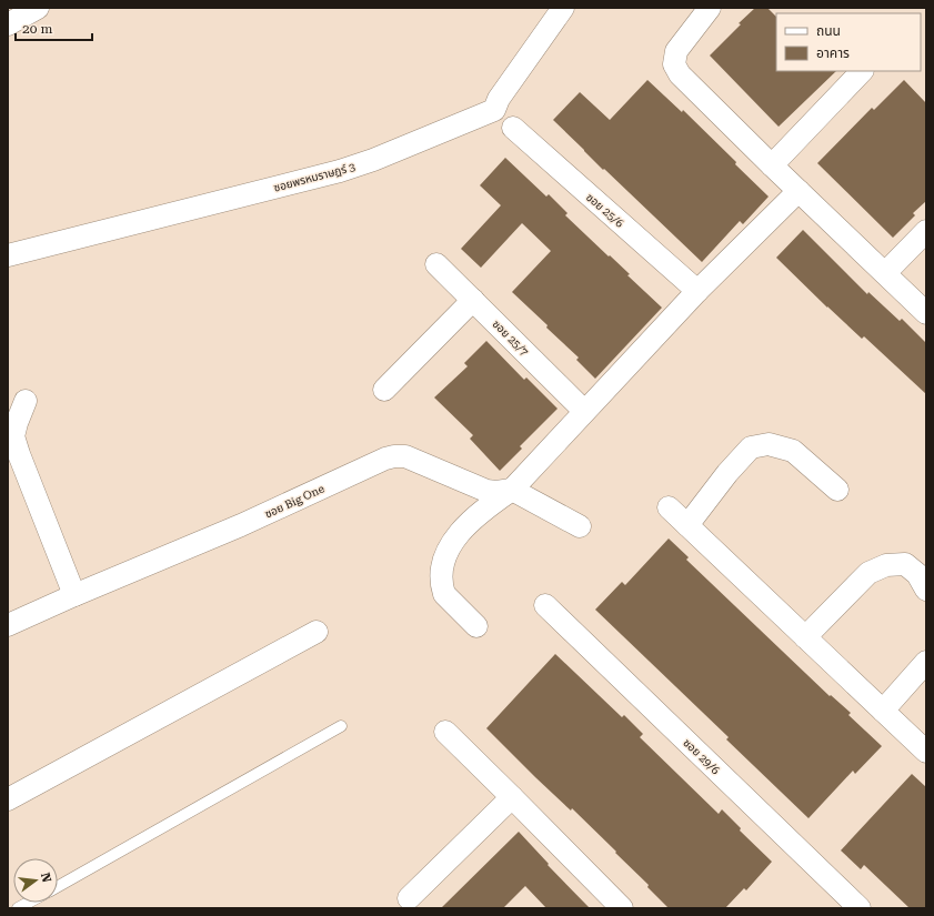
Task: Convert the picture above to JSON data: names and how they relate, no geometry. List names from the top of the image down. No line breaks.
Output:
{"streets":{"street":["ซอยพรหมราษฎร์ 3","ซอย 25/6","ซอย 25/7","ซอย Big One","ซอย 29/6"]},"legend":["ถนน","อาคาร"],"scale_bar":"20 m","north":"right"}
